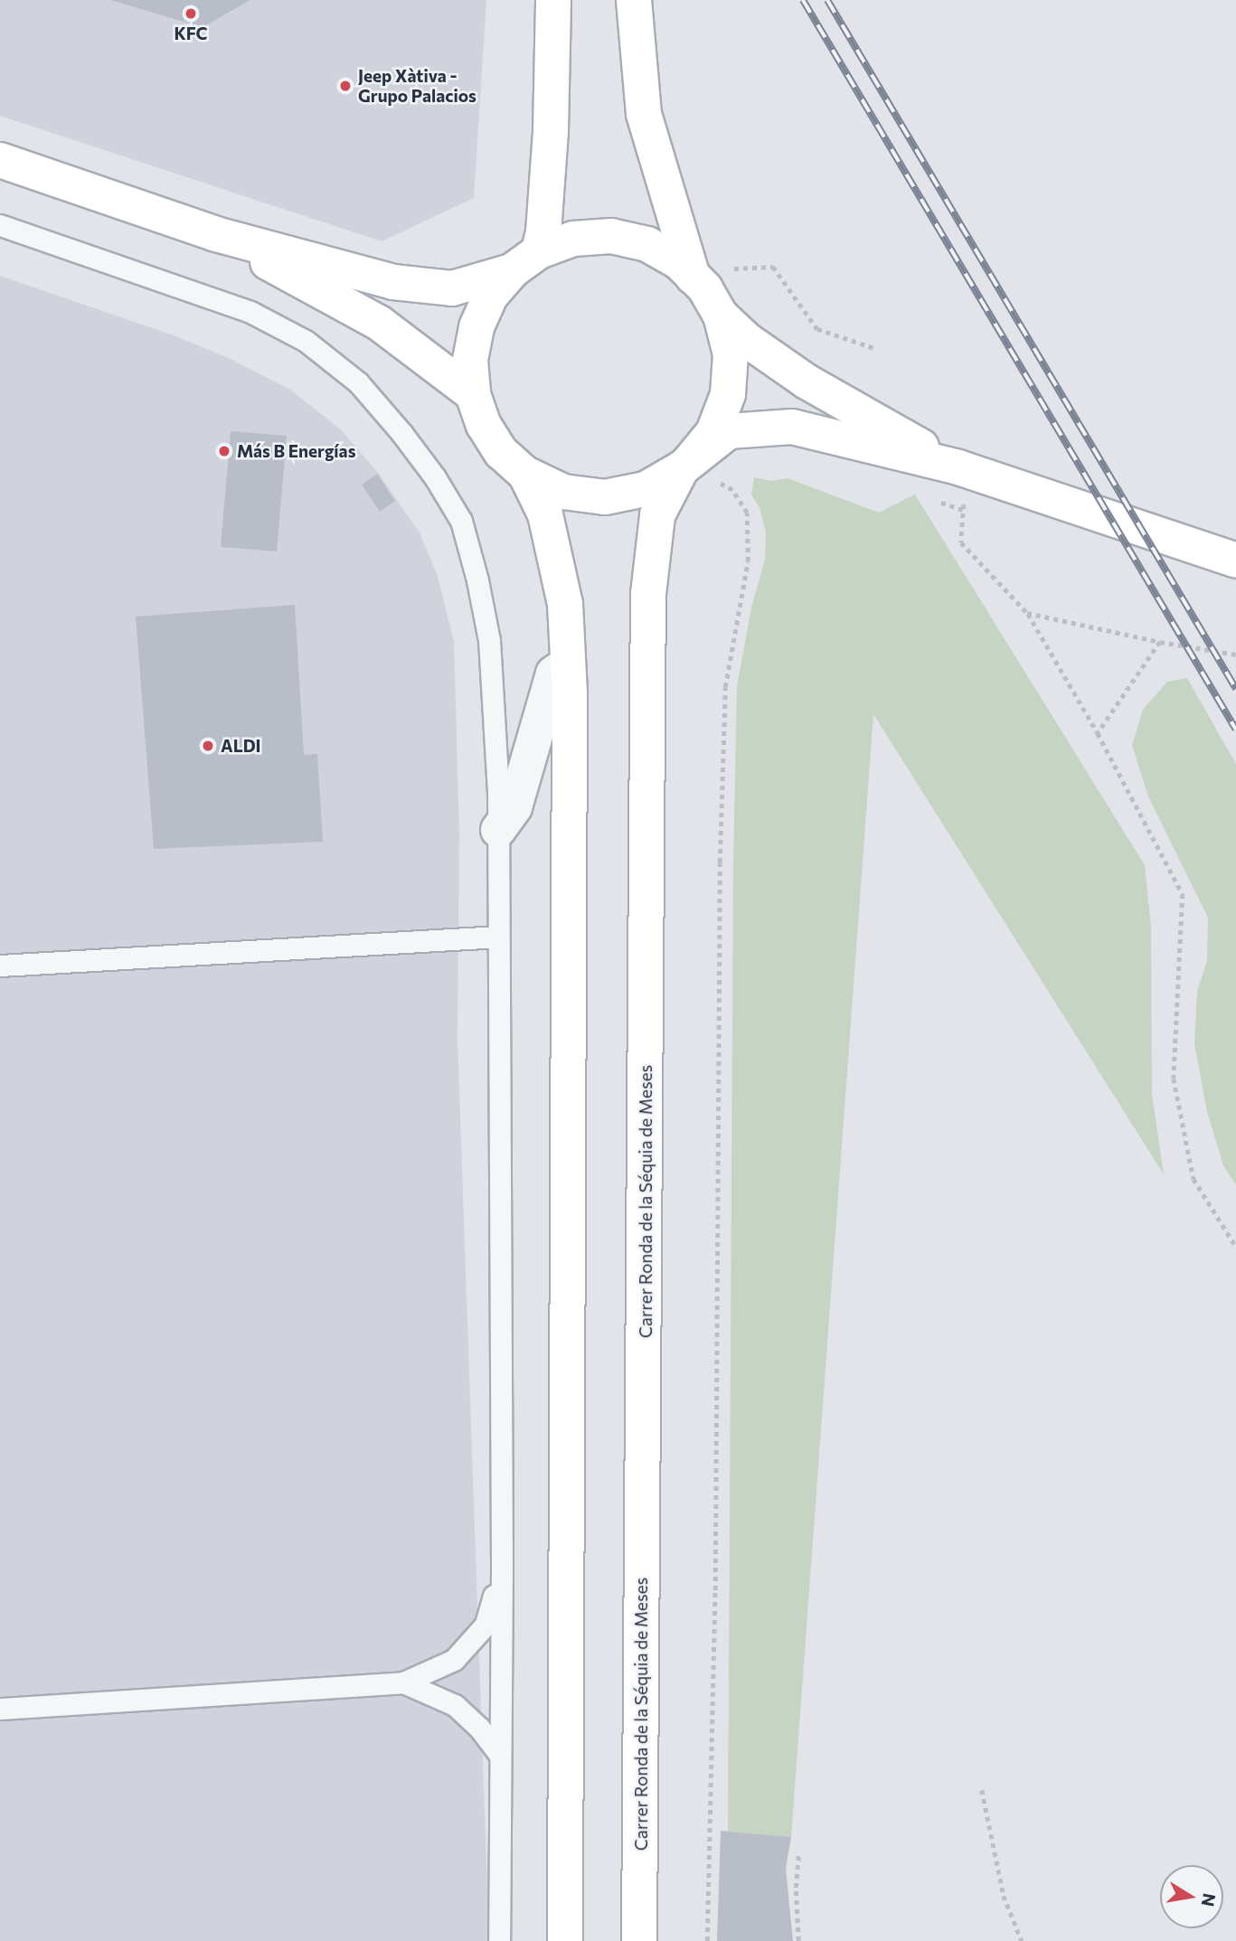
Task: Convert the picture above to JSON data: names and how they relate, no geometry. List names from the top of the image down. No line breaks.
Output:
{"streets":{"main road":["Carrer Ronda de la Séquia de Meses"]},"places":["KFC","Jeep Xàtiva - Grupo Palacios","Más B Energías","ALDI"],"north":"right"}
